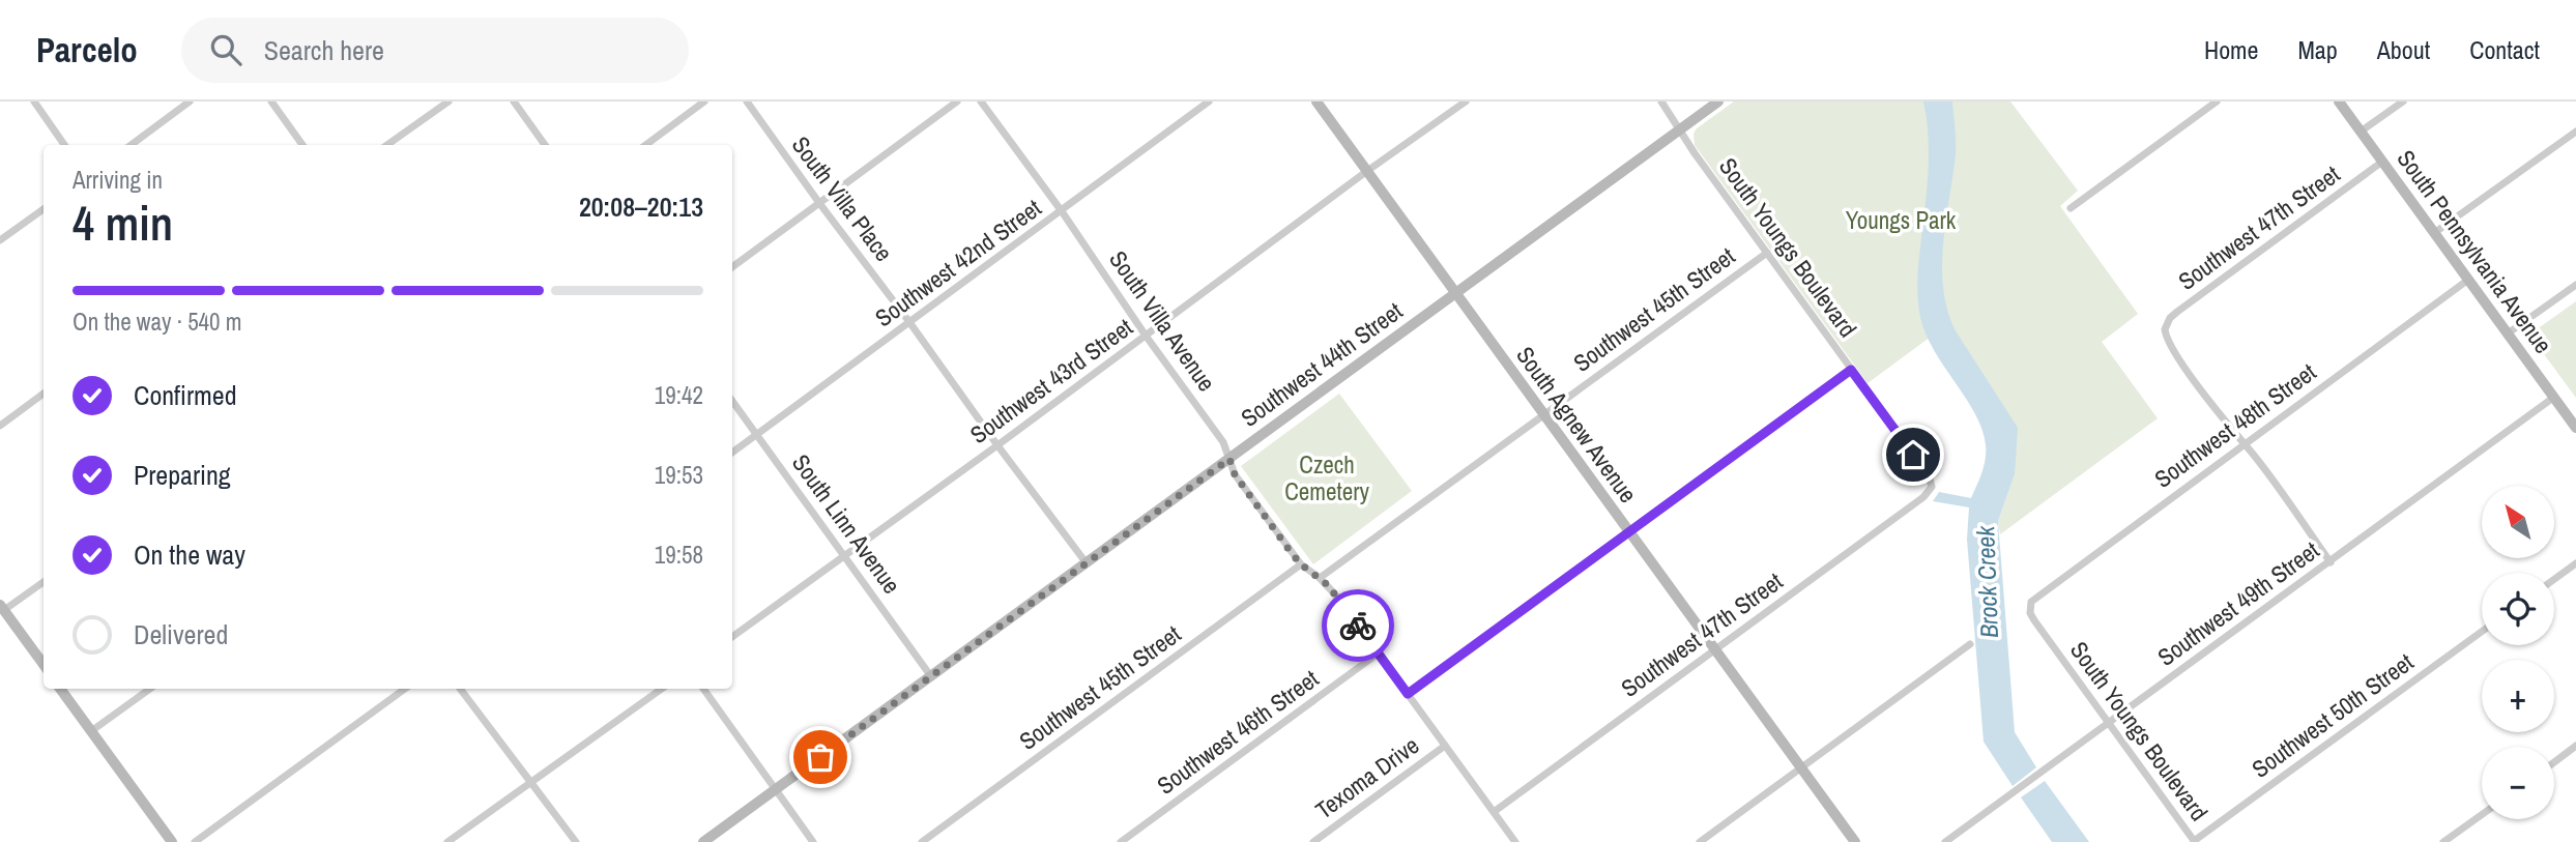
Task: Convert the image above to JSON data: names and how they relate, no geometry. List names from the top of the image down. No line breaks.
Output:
{"streets":{"main road":["South Pennsylvania Avenue","Southwest 44th Street","South Agnew Avenue"],"street":["South Villa Place","Southwest 47th Street","South Youngs Boulevard","Southwest 42nd Street","Southwest 45th Street","South Villa Avenue","Southwest 43rd Street","Southwest 48th Street","South Linn Avenue","Southwest 49th Street","Southwest 50th Street","Southwest 46th Street","Texoma Drive"]},"crossings":[["South Villa Place","Southwest 42nd Street"],["South Villa Place","Southwest 44th Street"],["South Villa Place","Southwest 43rd Street"],["Southwest 47th Street","South Youngs Boulevard"],["Southwest 47th Street","South Pennsylvania Avenue"],["Southwest 47th Street","South Villa Avenue"],["Southwest 47th Street","South Agnew Avenue"],["Southwest 47th Street","Southwest 48th Street"],["South Youngs Boulevard","Southwest 45th Street"],["South Youngs Boulevard","Southwest 44th Street"],["South Youngs Boulevard","Southwest 48th Street"],["South Youngs Boulevard","Southwest 49th Street"],["South Youngs Boulevard","Southwest 50th Street"],["South Pennsylvania Avenue","Southwest 48th Street"],["South Pennsylvania Avenue","Southwest 49th Street"],["Southwest 42nd Street","South Villa Avenue"],["Southwest 42nd Street","South Linn Avenue"],["Southwest 45th Street","South Villa Avenue"],["Southwest 45th Street","South Agnew Avenue"],["South Villa Avenue","Southwest 44th Street"],["South Villa Avenue","Southwest 43rd Street"],["South Villa Avenue","Southwest 46th Street"],["South Villa Avenue","Texoma Drive"],["Southwest 44th Street","South Agnew Avenue"],["Southwest 44th Street","South Linn Avenue"],["Southwest 43rd Street","South Agnew Avenue"],["Southwest 43rd Street","South Linn Avenue"]],"water":["Brock Creek"],"parks":["Youngs Park","Czech Cemetery"],"north":"top left","page":{"header":"Parcelo","search":"Search here","nav":["Home","Map","About","Contact"],"heading":["4 min","Arriving in","20:08–20:13"],"bar":"On the way · 540 m","list":[["Confirmed","19:42"],["Preparing","19:53"],["On the way","19:58"],"Delivered"],"map_buttons":["+","−"]}}
